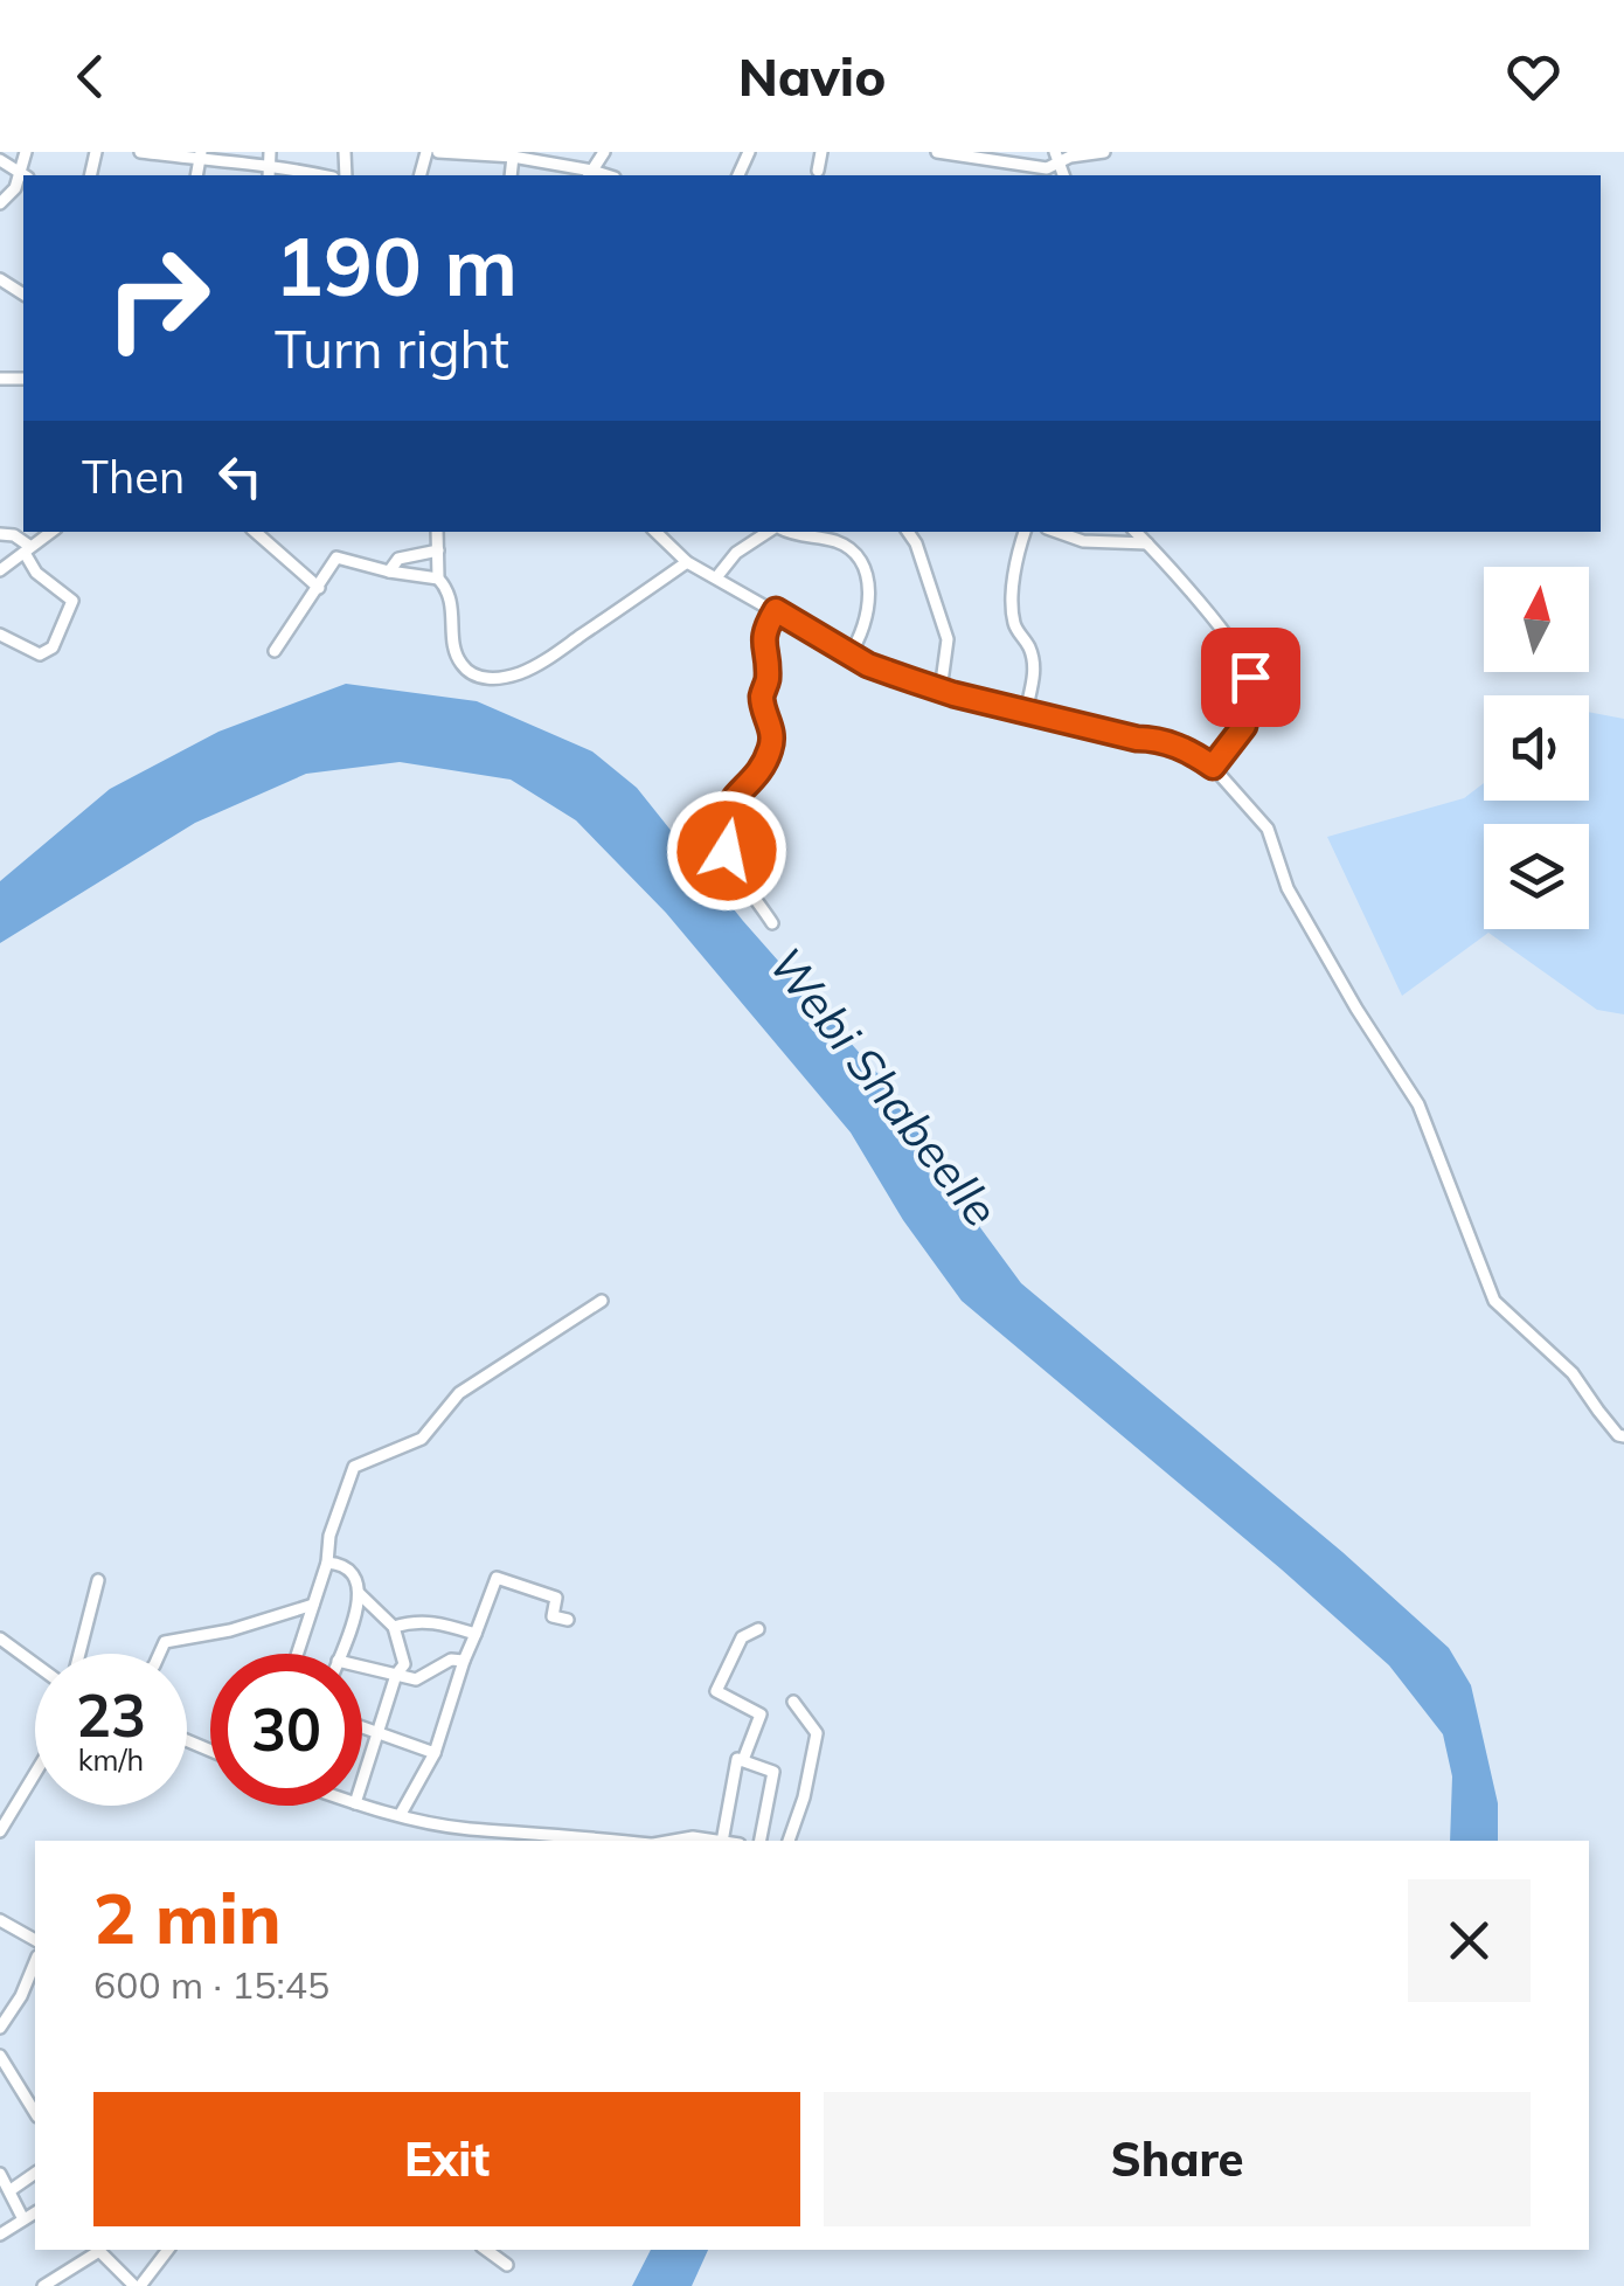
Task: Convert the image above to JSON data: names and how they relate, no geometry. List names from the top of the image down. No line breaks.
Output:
{"water":["Webi Shabeelle"],"north":"top","page":{"header":"Navio","turn":["190 m","Turn right"],"then":"Then","speed":"23 km/h","limit":"30","heading":["2 min","600 m · 15:45"],"buttons":["Exit","Share"]}}
